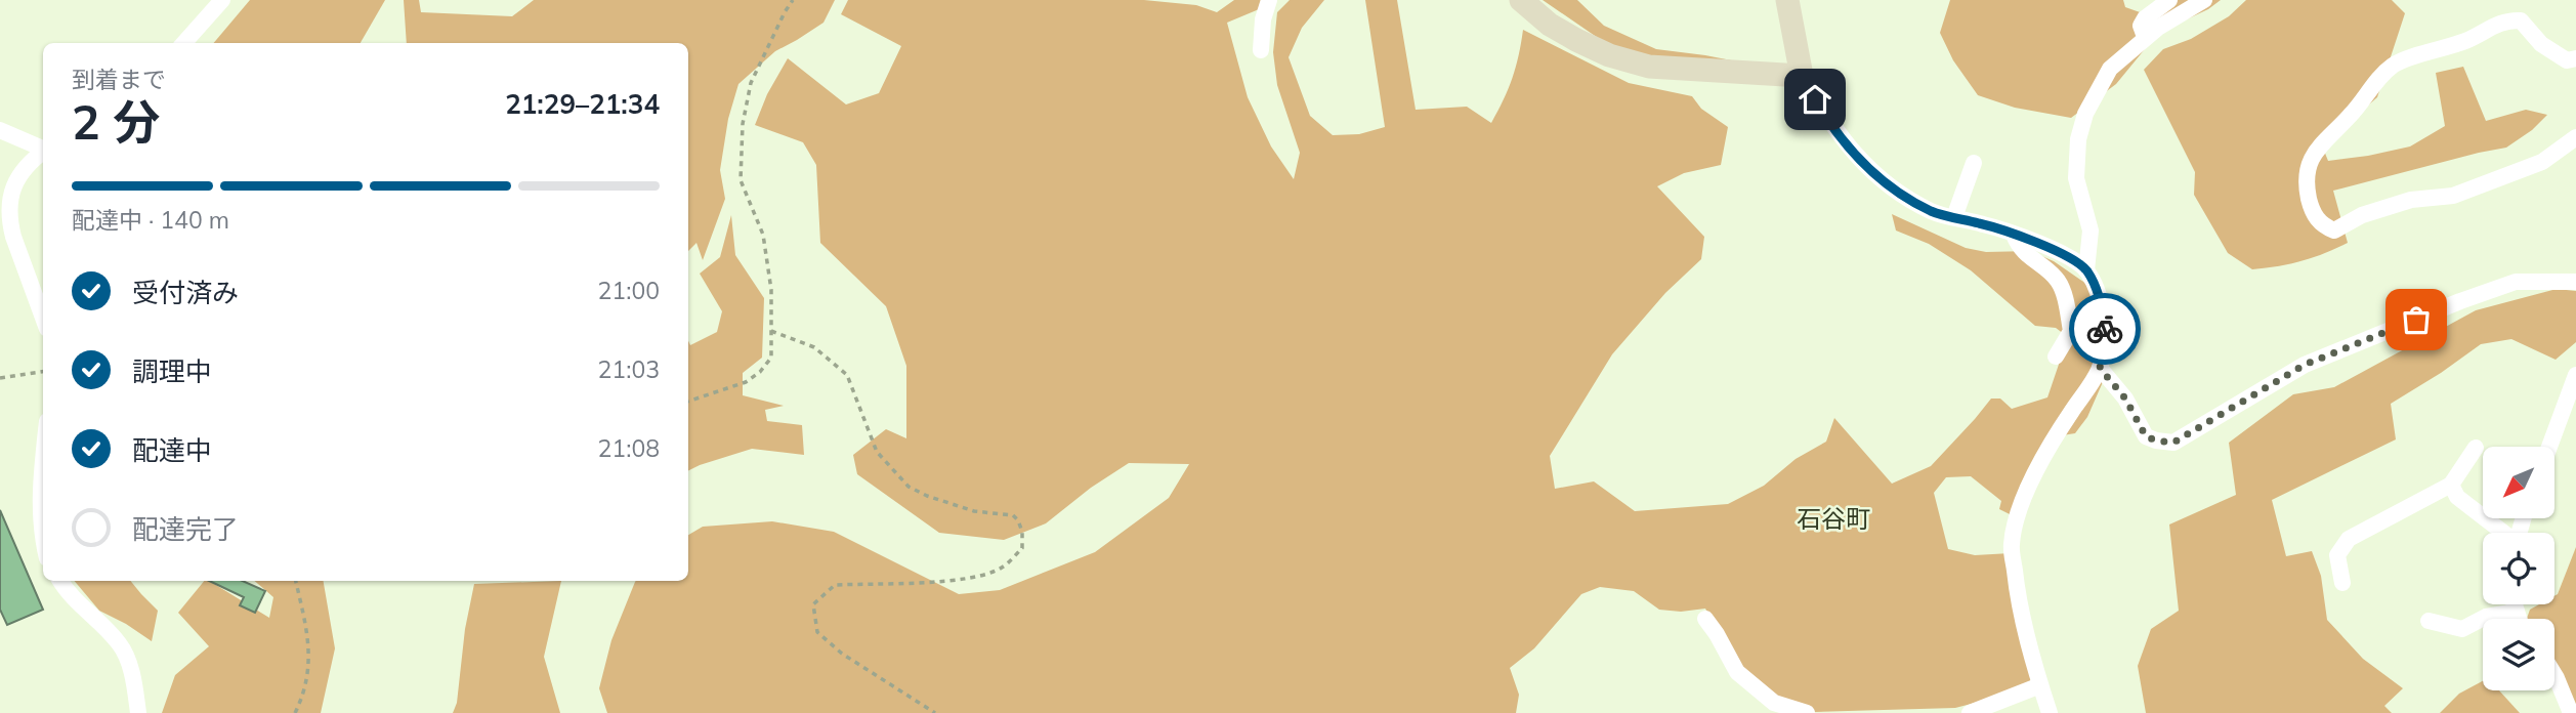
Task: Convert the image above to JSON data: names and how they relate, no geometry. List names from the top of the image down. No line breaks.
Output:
{"districts":["石谷町"],"north":"bottom left","page":{"heading":["2 分","到着まで","21:29–21:34"],"bar":"配達中 · 140 m","list":[["受付済み","21:00"],["調理中","21:03"],["配達中","21:08"],"配達完了"]}}
